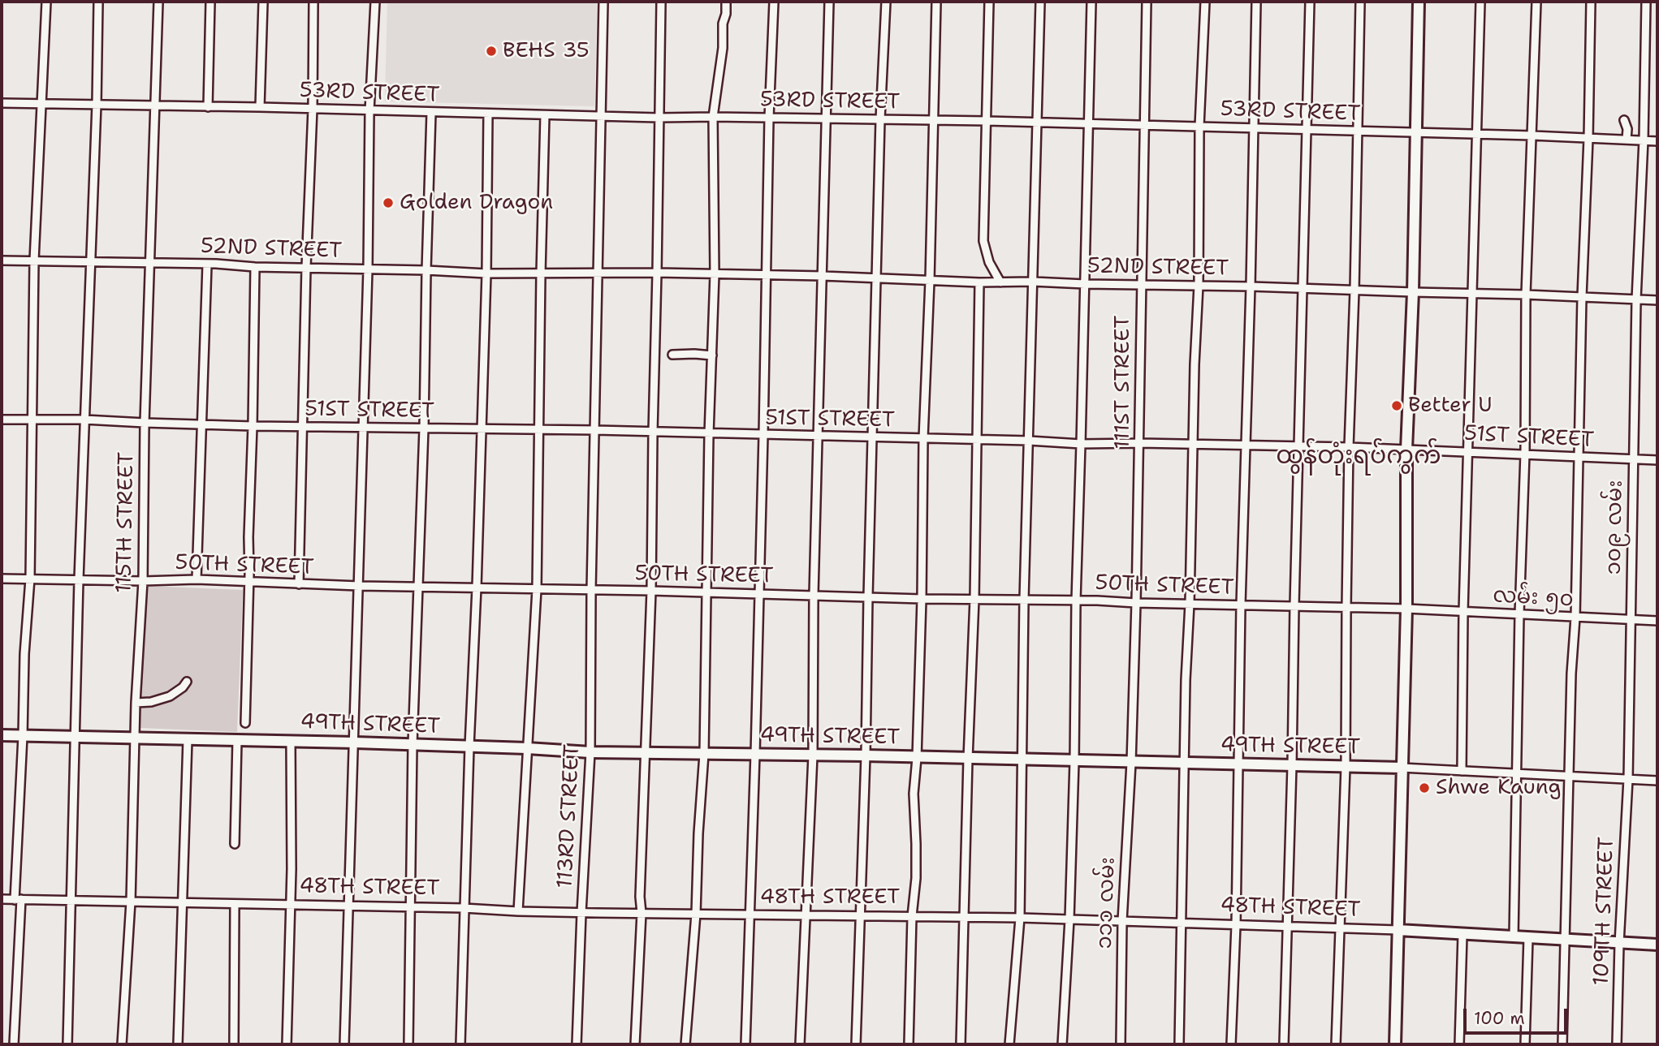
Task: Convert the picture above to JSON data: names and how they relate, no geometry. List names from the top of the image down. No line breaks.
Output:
{"streets":{"main road":["49TH STREET","48TH STREET"],"street":["53RD STREET","52ND STREET","111ST STREET","51ST STREET","115TH STREET","၁၀၉ လမ်း","50TH STREET","လမ်း ၅၀","113RD STREET","၁၁၁ လမ်း","109TH STREET"]},"crossings":[["53RD STREET","111ST STREET"],["53RD STREET","115TH STREET"],["53RD STREET","၁၀၉ လမ်း"],["53RD STREET","113RD STREET"],["52ND STREET","111ST STREET"],["52ND STREET","115TH STREET"],["52ND STREET","၁၀၉ လမ်း"],["52ND STREET","113RD STREET"],["111ST STREET","51ST STREET"],["111ST STREET","50TH STREET"],["111ST STREET","49TH STREET"],["111ST STREET","၁၁၁ လမ်း"],["51ST STREET","115TH STREET"],["51ST STREET","၁၀၉ လမ်း"],["51ST STREET","113RD STREET"],["115TH STREET","50TH STREET"],["115TH STREET","49TH STREET"],["115TH STREET","48TH STREET"],["၁၀၉ လမ်း","လမ်း ၅၀"],["၁၀၉ လမ်း","49TH STREET"],["၁၀၉ လမ်း","109TH STREET"],["50TH STREET","လမ်း ၅၀"],["50TH STREET","113RD STREET"],["49TH STREET","113RD STREET"],["49TH STREET","၁၁၁ လမ်း"],["49TH STREET","109TH STREET"],["113RD STREET","48TH STREET"],["48TH STREET","၁၁၁ လမ်း"],["48TH STREET","109TH STREET"]],"districts":["ထွန်တုံးရပ်ကွက်"],"places":["BEHS 35","Golden Dragon","Better U","Shwe Kaung"],"scale_bar":"100 m"}
